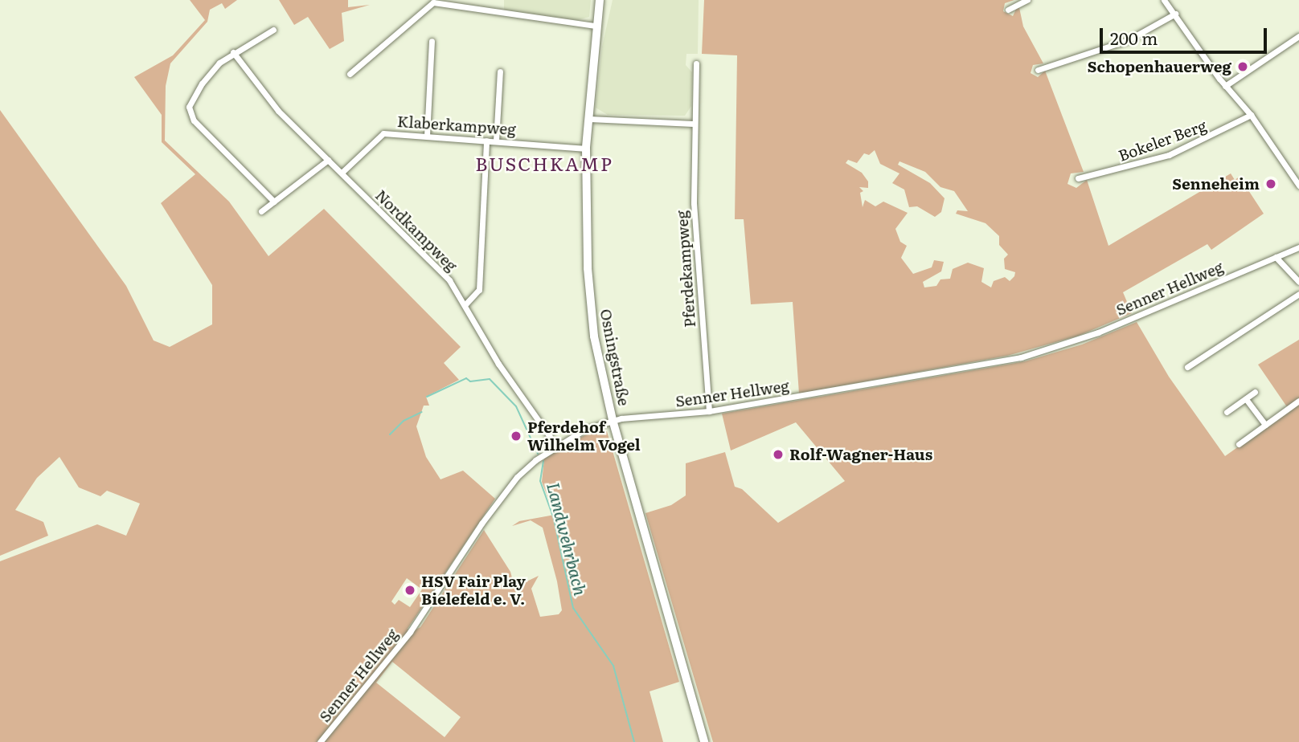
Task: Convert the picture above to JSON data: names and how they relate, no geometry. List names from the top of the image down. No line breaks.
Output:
{"streets":{"main road":["Osningstraße"],"street":["Klaberkampweg","Bokeler Berg","Nordkampweg","Pferdekampweg","Senner Hellweg"]},"crossings":[["Klaberkampweg","Nordkampweg"],["Klaberkampweg","Osningstraße"],["Nordkampweg","Senner Hellweg"],["Pferdekampweg","Senner Hellweg"],["Senner Hellweg","Osningstraße"]],"districts":["BUSCHKAMP"],"water":["Landwehrbach"],"places":["Schopenhauerweg","Senneheim","Pferdehof Wilhelm Vogel","Rolf-Wagner-Haus","HSV Fair Play Bielefeld e. V."],"scale_bar":"200 m"}
